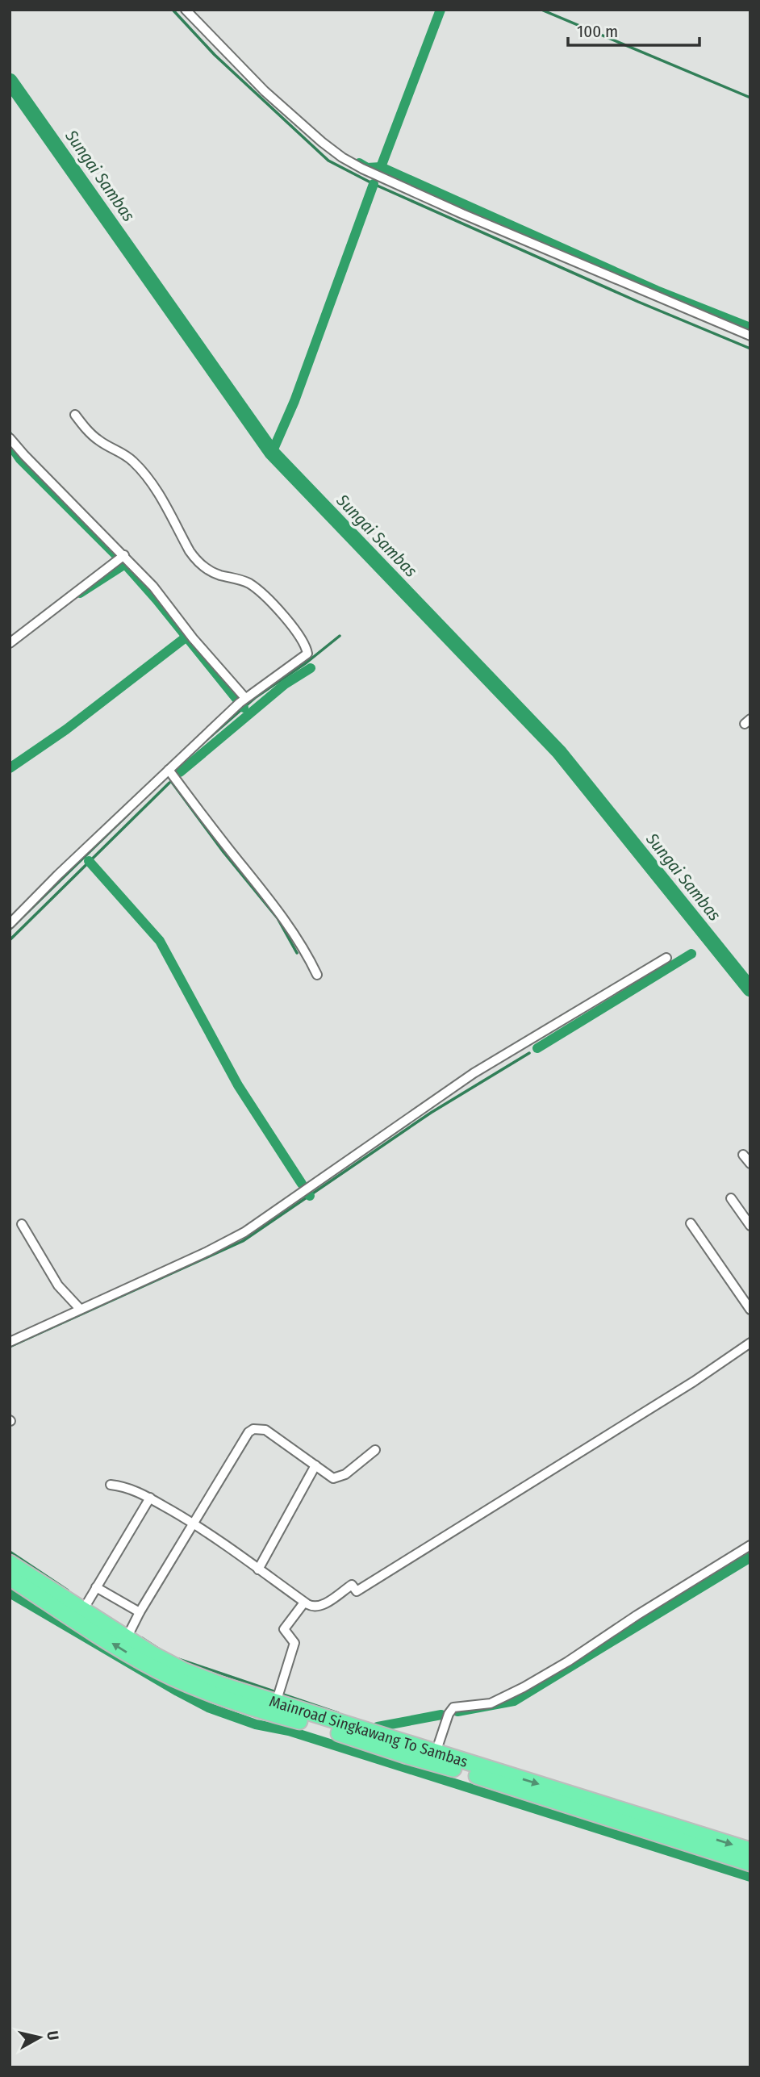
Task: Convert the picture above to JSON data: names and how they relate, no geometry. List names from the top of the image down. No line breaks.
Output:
{"streets":{"highway":["Mainroad Singkawang To Sambas"]},"water":["Sungai Sambas"],"scale_bar":"100 m","north":"right"}
